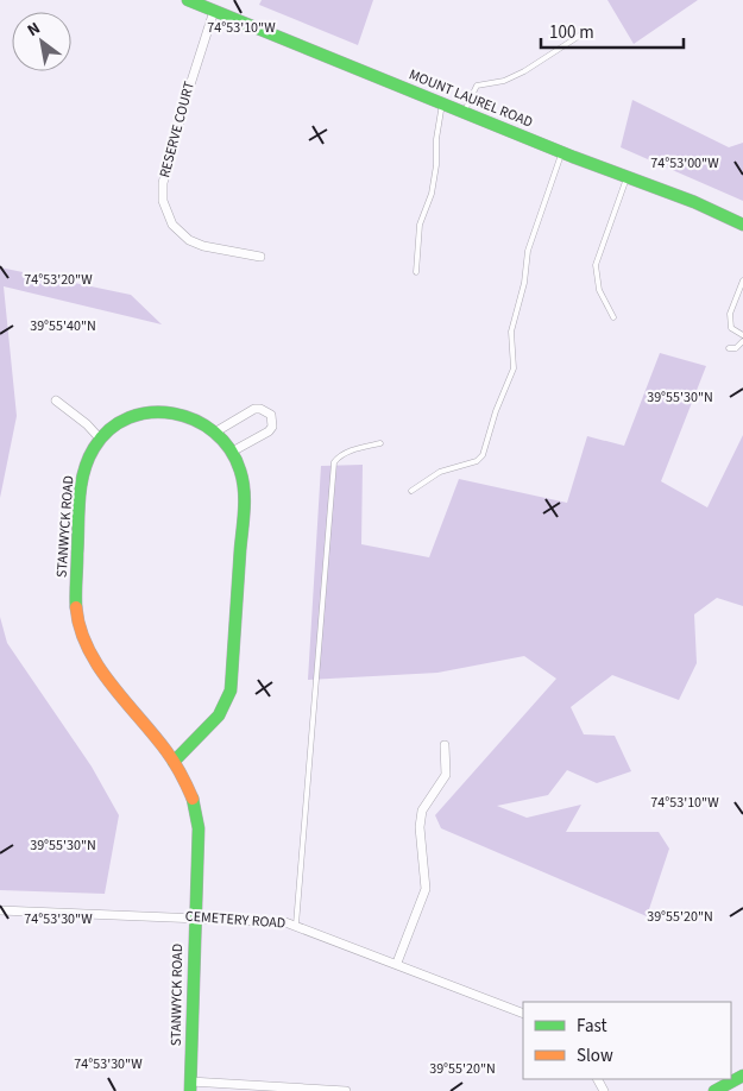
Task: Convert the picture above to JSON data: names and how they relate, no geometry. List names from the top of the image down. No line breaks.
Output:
{"streets":{"street":["MOUNT LAUREL ROAD","RESERVE COURT","STANWYCK ROAD","CEMETERY ROAD"]},"crossings":[["MOUNT LAUREL ROAD","RESERVE COURT"],["STANWYCK ROAD","CEMETERY ROAD"]],"legend":["Fast","Slow"],"scale_bar":"100 m","north":"top left","coordinates":["74°53'10\"W","74°53'00\"W","74°53'20\"W","39°55'40\"N","39°55'30\"N","39°55'20\"N","74°53'30\"W"]}
